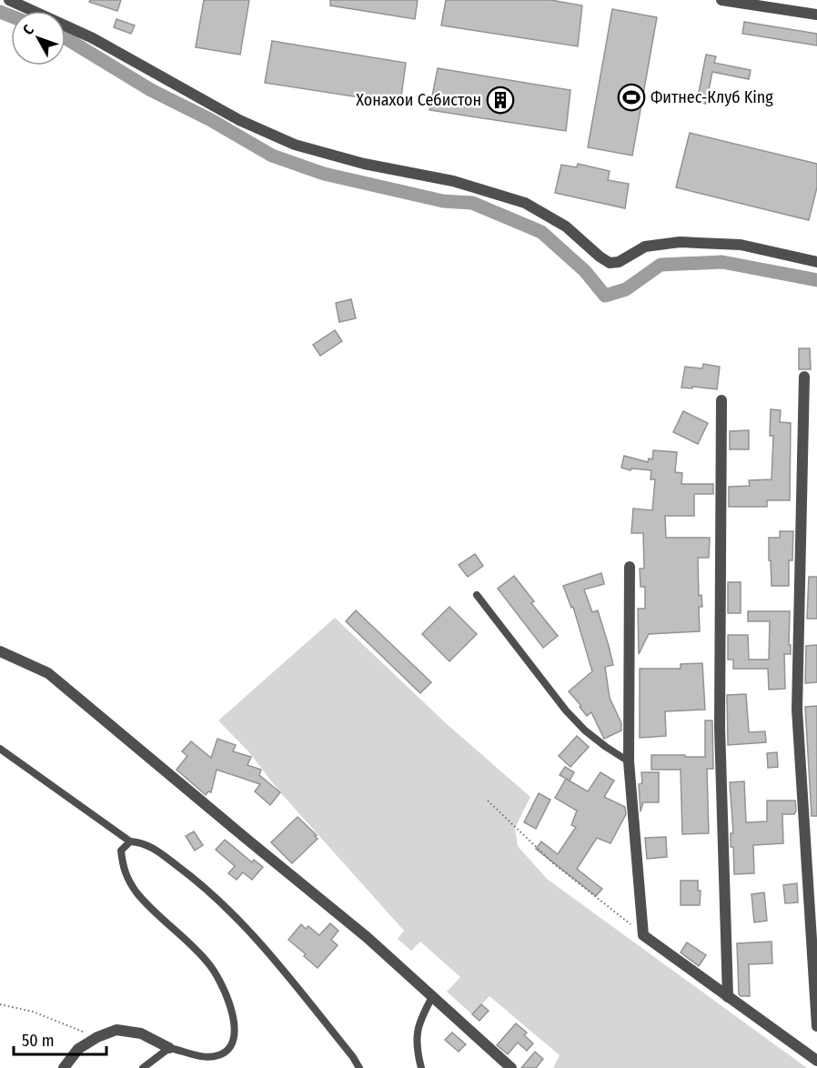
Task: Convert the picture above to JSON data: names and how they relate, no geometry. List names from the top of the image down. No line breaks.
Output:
{"places":{"sports":["Фитнес-Клуб King"],"building":["Хонахои Себистон"]},"scale_bar":"50 m","north":"top left"}
